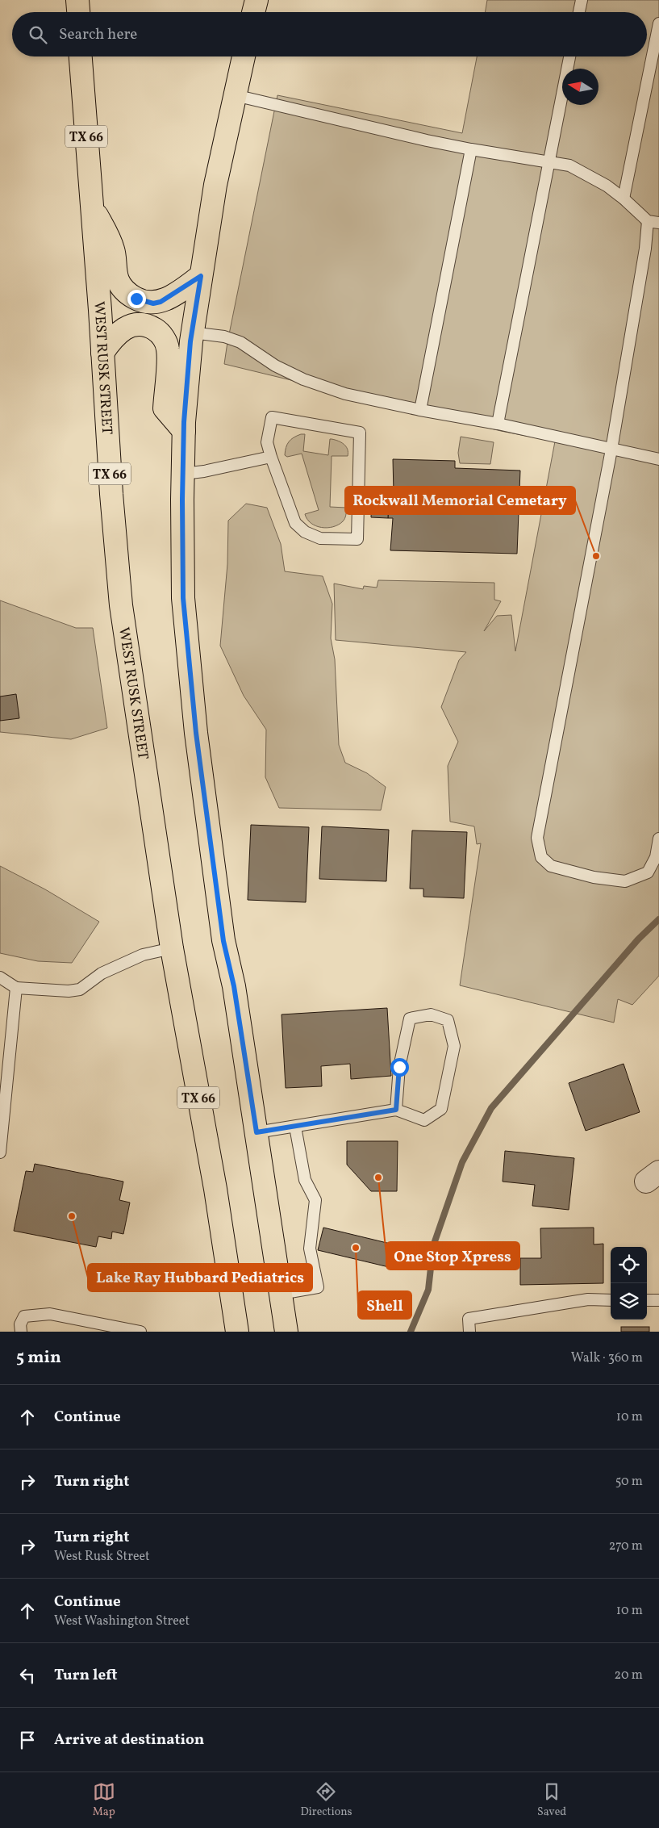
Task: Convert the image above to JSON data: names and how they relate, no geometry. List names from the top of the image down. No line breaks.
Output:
{"streets":{"main road":["TX 66","WEST RUSK STREET"]},"places":["Rockwall Memorial Cemetary","One Stop Xpress","Lake Ray Hubbard Pediatrics","Shell"],"north":"left","page":{"search":"Search here","heading":["5 min","Walk · 360 m"],"list":[["Continue","10 m"],["Turn right","50 m"],["Turn right","West Rusk Street","270 m"],["Continue","West Washington Street","10 m"],["Turn left","20 m"],"Arrive at destination"],"nav":["Map","Directions","Saved"]}}
